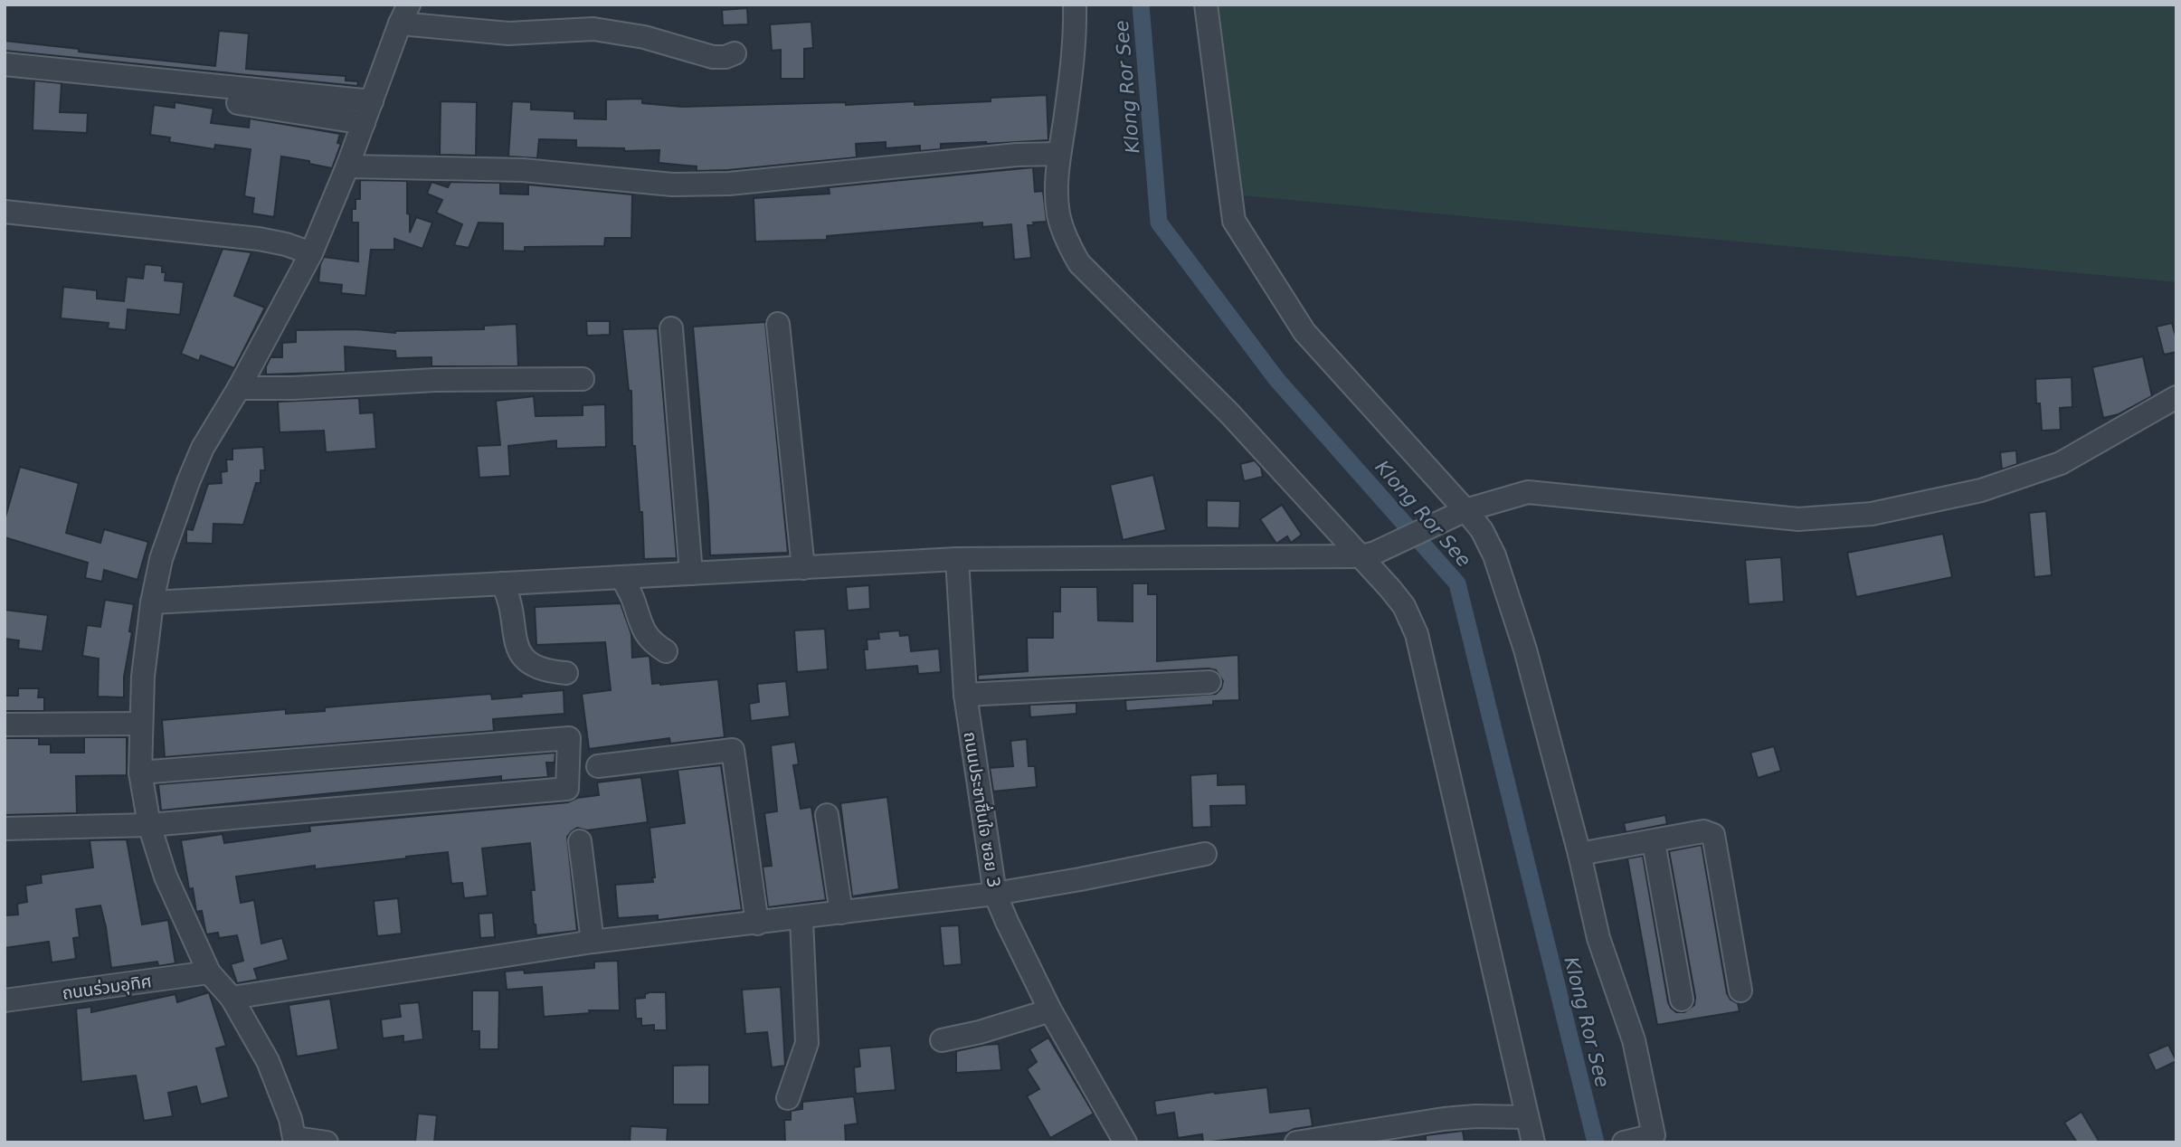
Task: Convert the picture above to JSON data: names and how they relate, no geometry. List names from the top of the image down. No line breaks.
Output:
{"streets":{"street":["ถนนประชาชื่นใจ ซอย 3","ถนนร่วมอุทิศ"]},"water":["Klong Ror See"]}
